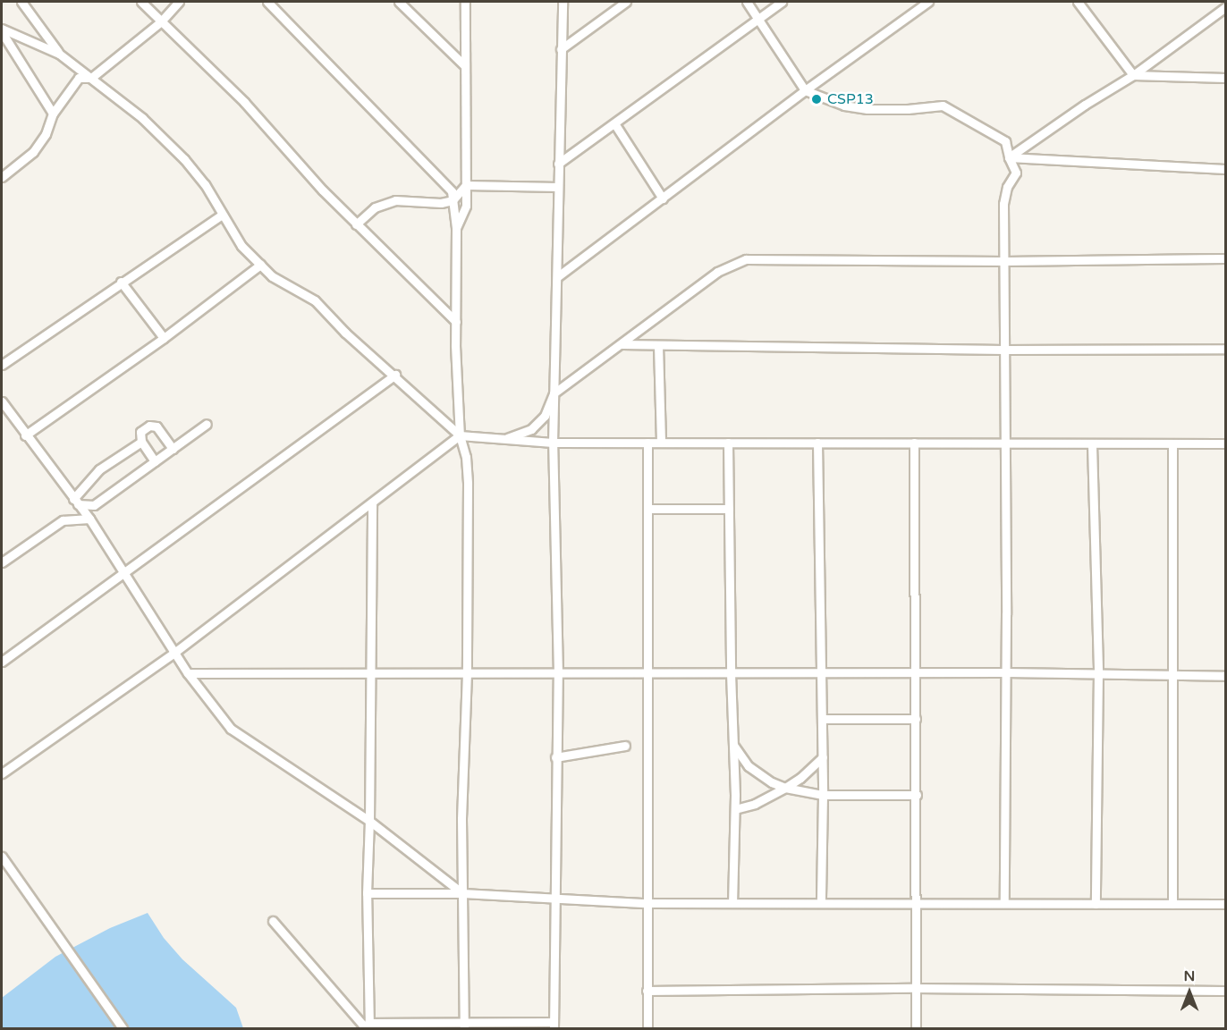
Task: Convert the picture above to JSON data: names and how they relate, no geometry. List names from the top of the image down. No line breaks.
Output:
{"places":["CSP13"],"north":"top"}
